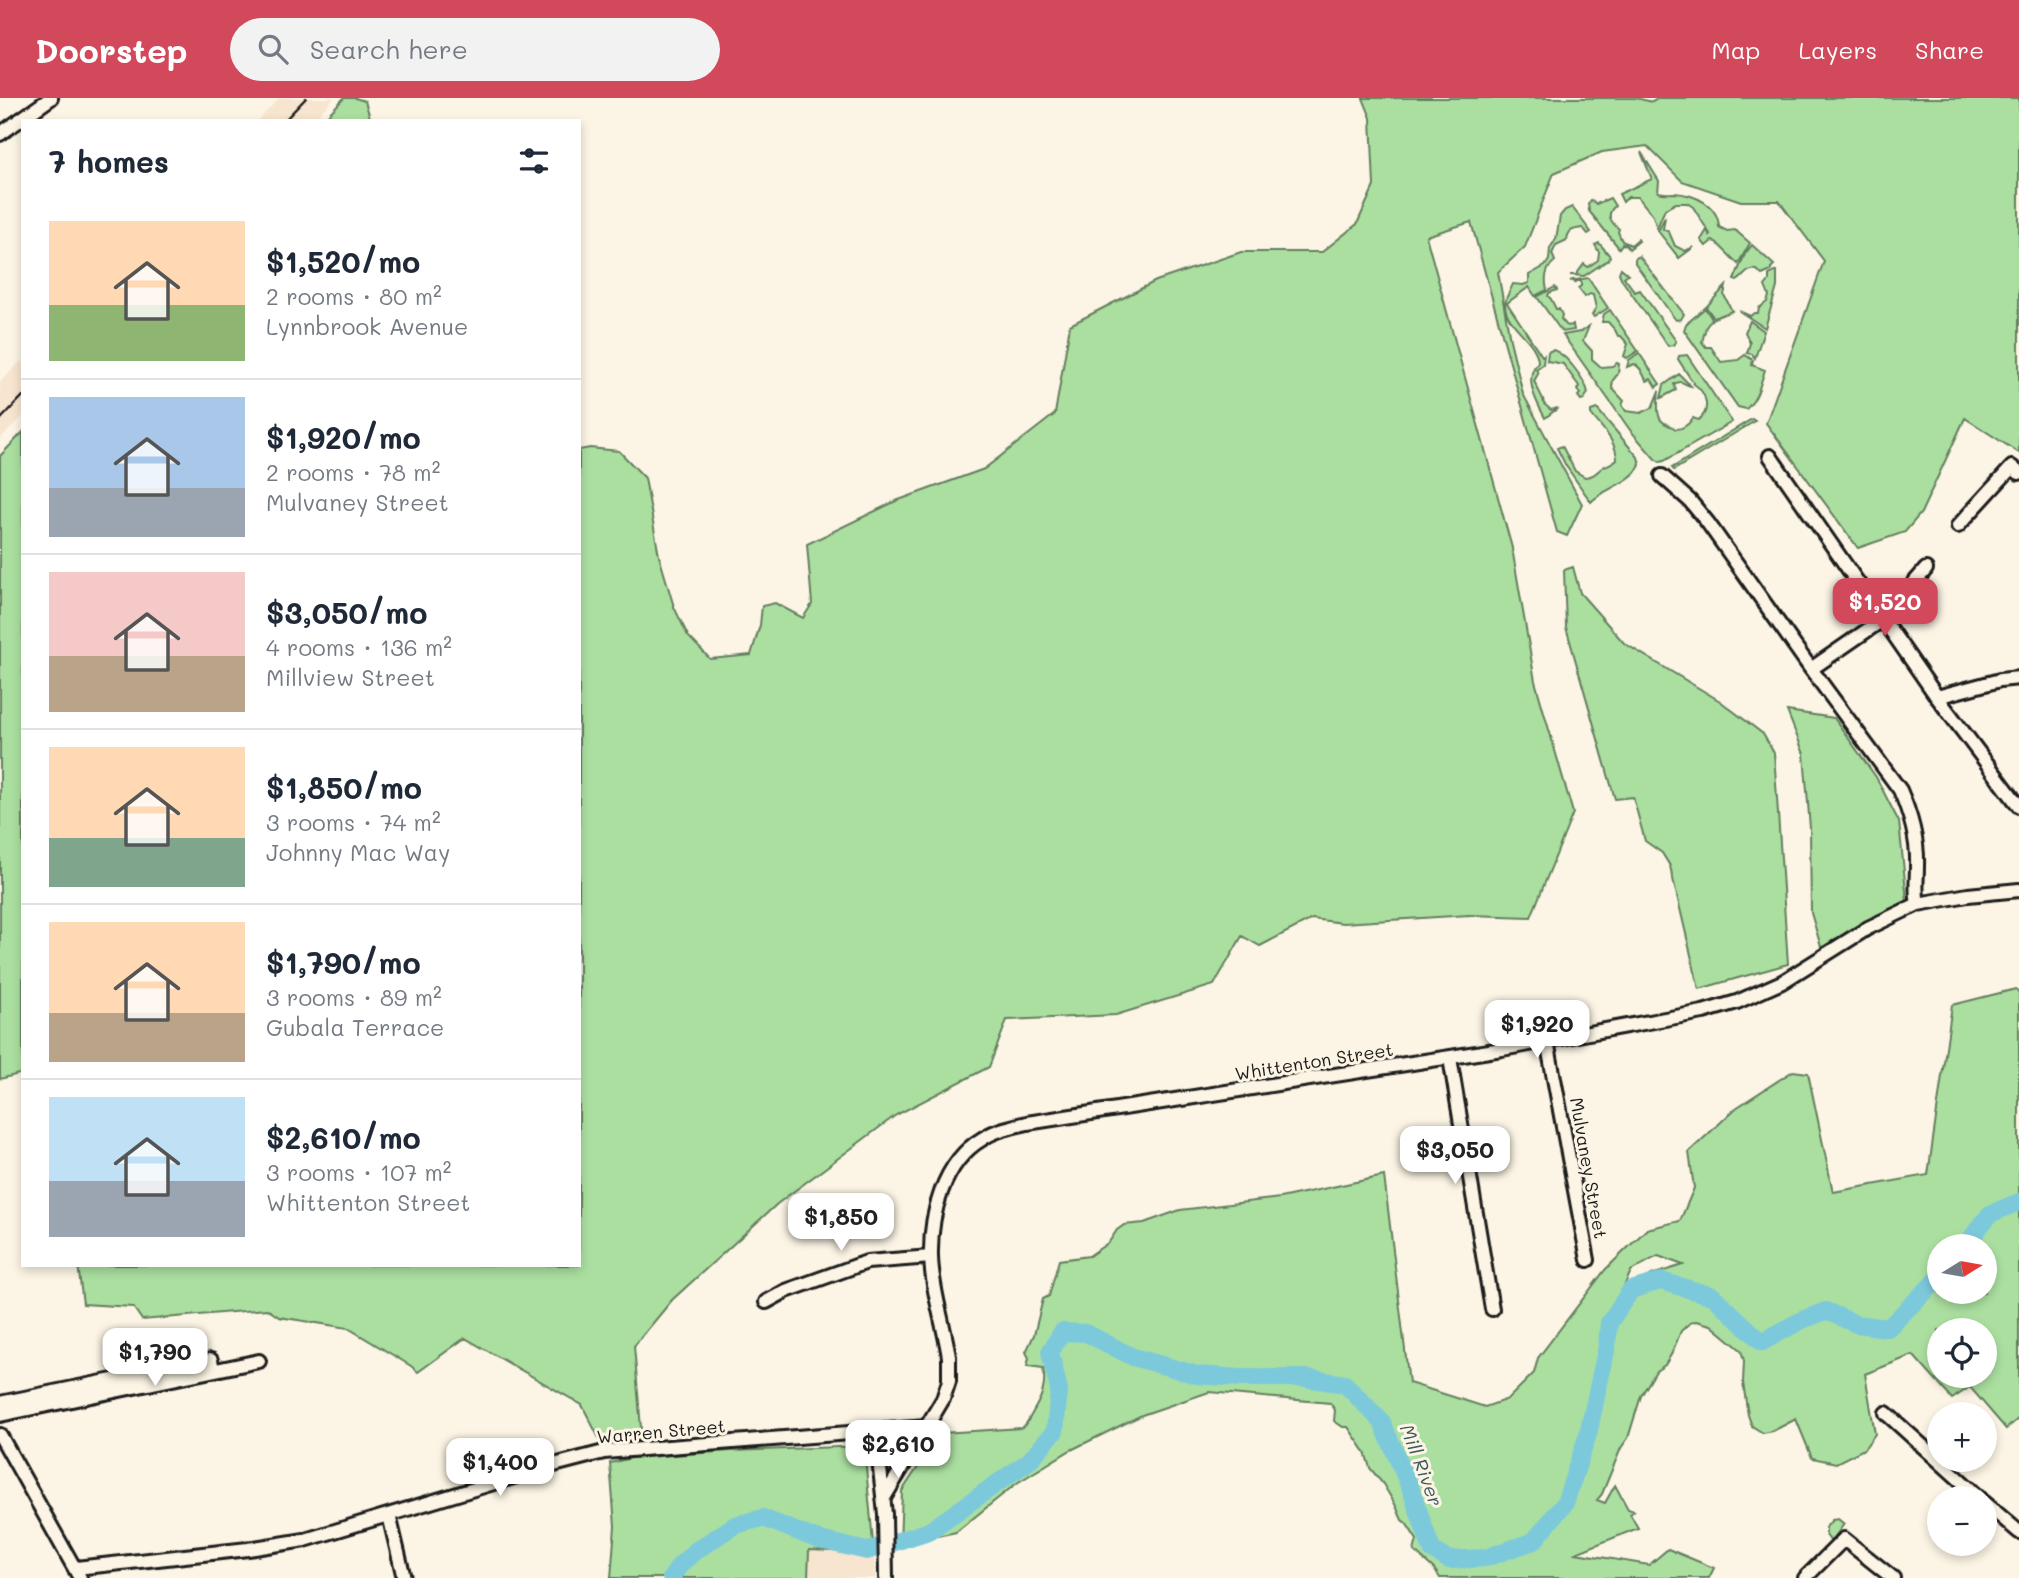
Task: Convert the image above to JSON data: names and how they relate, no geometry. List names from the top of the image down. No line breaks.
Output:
{"streets":{"street":["Whittenton Street","Mulvaney Street","Warren Street"]},"crossings":[["Whittenton Street","Mulvaney Street"],["Whittenton Street","Warren Street"]],"water":["Mill River"],"north":"right","page":{"header":"Doorstep","search":"Search here","nav":["Map","Layers","Share"],"heading":"7 homes","list":[{"name":"$1,520/mo","note":"2 rooms · 80 m² · Lynnbrook Avenue"},{"name":"$1,920/mo","note":"2 rooms · 78 m² · Mulvaney Street"},{"name":"$3,050/mo","note":"4 rooms · 136 m² · Millview Street"},{"name":"$1,850/mo","note":"3 rooms · 74 m² · Johnny Mac Way"},{"name":"$1,790/mo","note":"3 rooms · 89 m² · Gubala Terrace"},{"name":"$2,610/mo","note":"3 rooms · 107 m² · Whittenton Street"}],"price":["$1,520","$1,920","$3,050","$1,850","$1,790","$2,610","$1,400"],"map_buttons":["+","−"]}}
